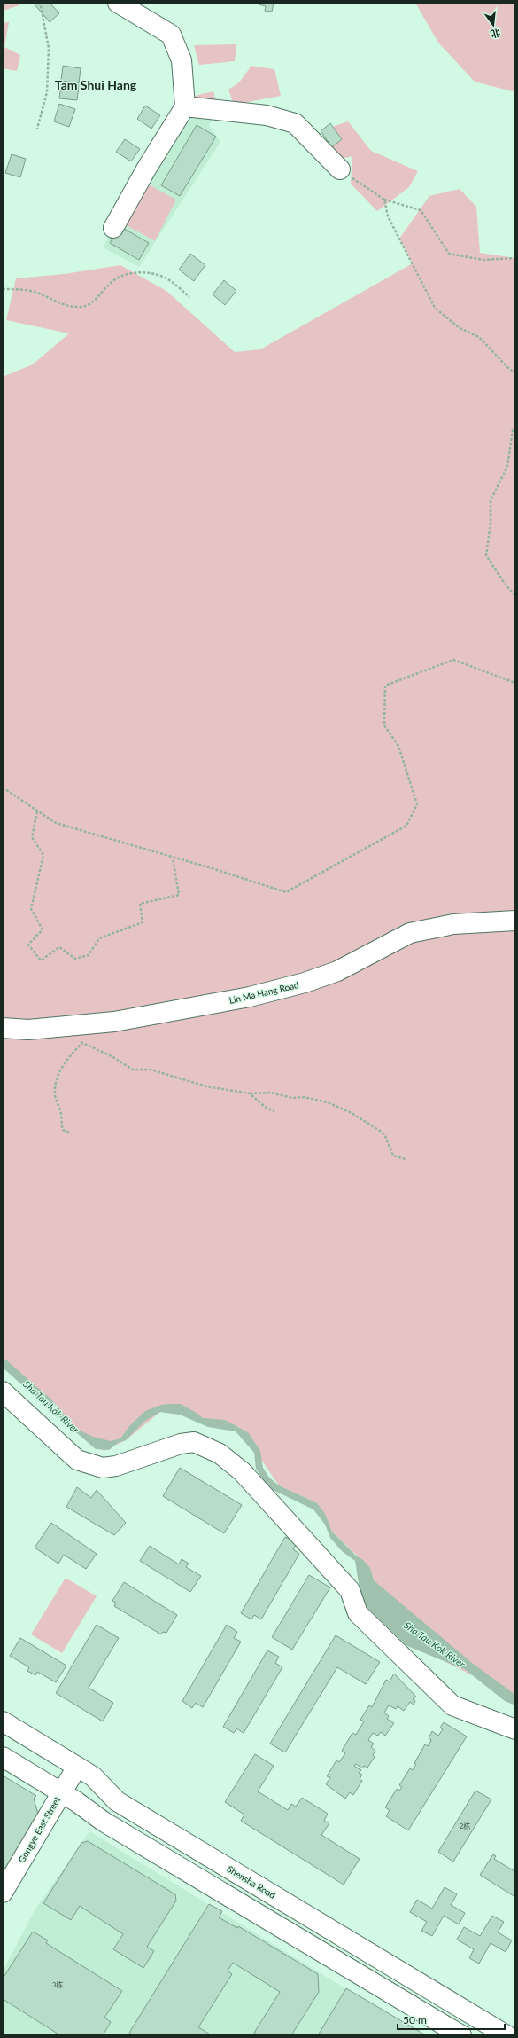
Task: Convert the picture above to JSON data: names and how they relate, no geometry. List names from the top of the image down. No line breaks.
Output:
{"streets":{"main road":["Lin Ma Hang Road","Gongye East Street","Shensha Road"]},"crossings":[["Gongye East Street","Shensha Road"]],"districts":["Tam Shui Hang"],"water":["Sha Tau Kok River"],"house_numbers":["2栋","3栋"],"scale_bar":"50 m","north":"bottom"}
